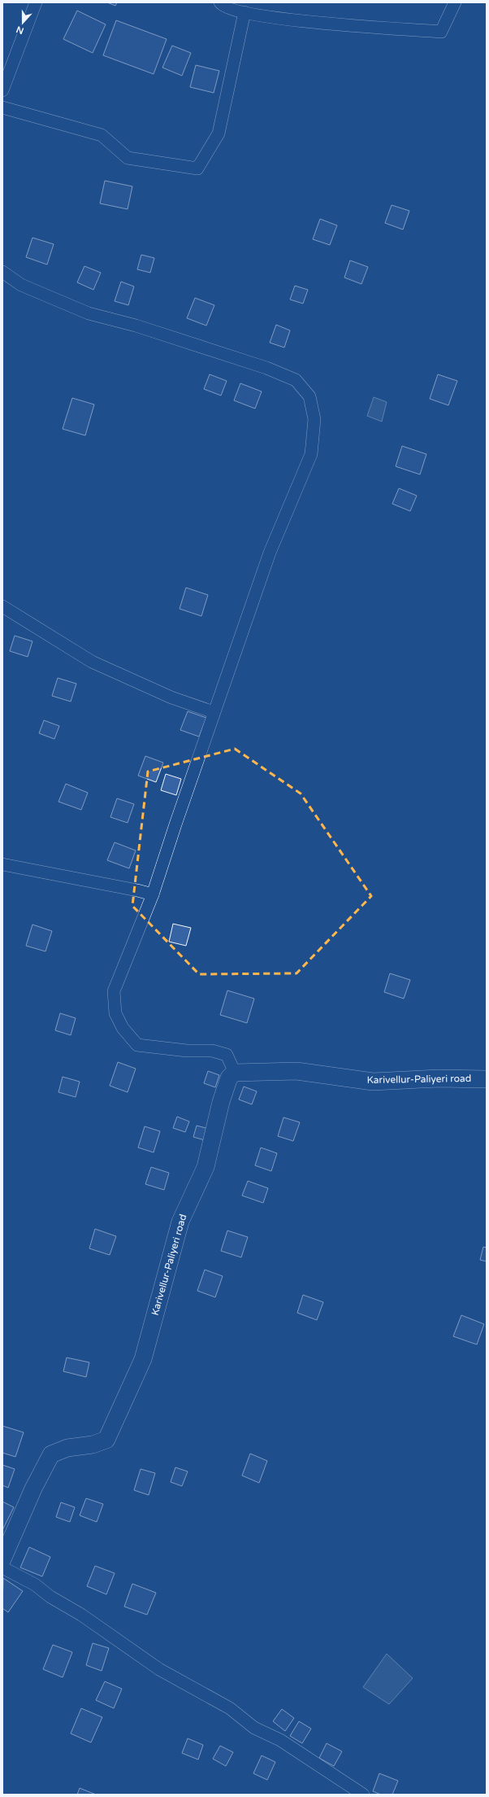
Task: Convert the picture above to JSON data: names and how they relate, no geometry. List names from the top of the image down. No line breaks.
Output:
{"streets":{"main road":["Karivellur-Paliyeri road"]},"north":"bottom"}
